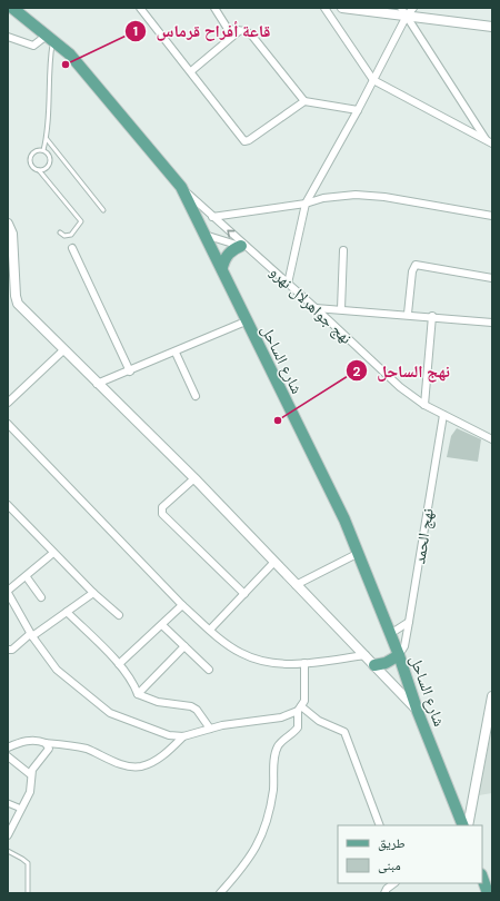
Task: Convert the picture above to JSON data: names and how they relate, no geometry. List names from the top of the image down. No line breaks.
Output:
{"streets":{"main road":["شارع الساحل"],"street":["نهج جواهرلال نهرو","نهج الحمد"]},"crossings":[["نهج جواهرلال نهرو","شارع الساحل"],["نهج جواهرلال نهرو","نهج الحمد"],["شارع الساحل","نهج الحمد"]],"places":["قاعة أفراح قرماس","نهج الساحل"],"legend":["طريق","مبنى"]}
